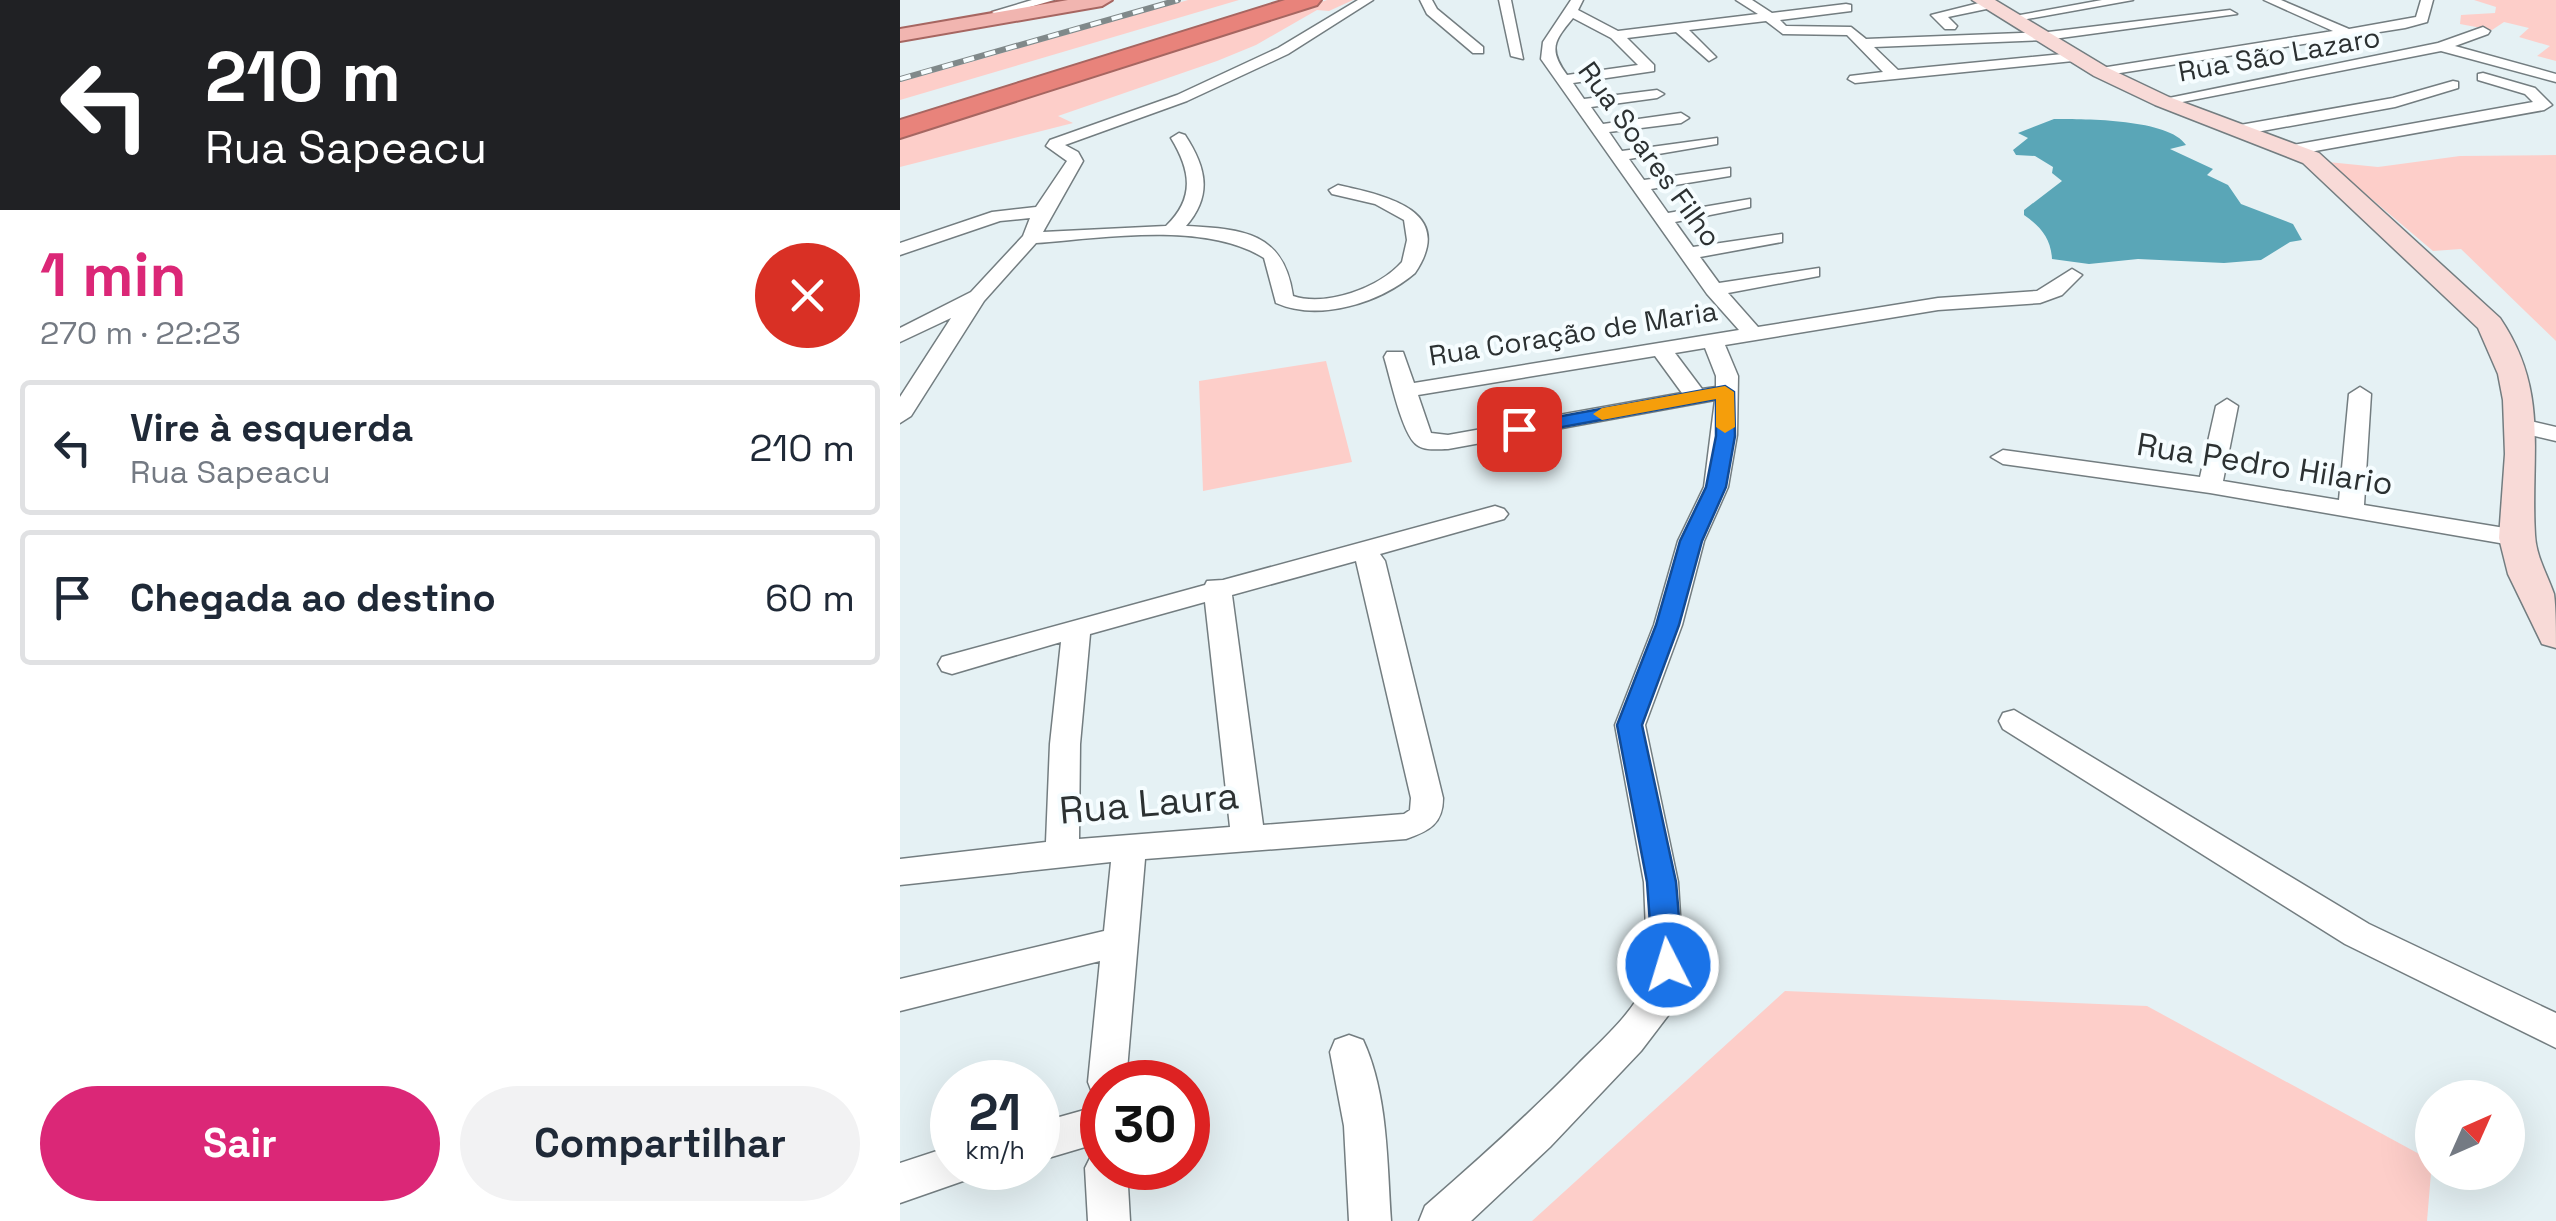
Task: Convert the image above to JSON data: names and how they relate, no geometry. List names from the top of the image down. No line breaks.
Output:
{"streets":{"street":["Rua São Lazaro","Rua Soares Filho","Rua Coração de Maria","Rua Pedro Hilario","Rua Laura"]},"crossings":[["Rua Soares Filho","Rua Coração de Maria"]],"north":"top right","page":{"turn":["210 m","Rua Sapeacu"],"heading":["1 min","270 m · 22:23"],"list":[{"name":"Vire à esquerda","note":"Rua Sapeacu","value":"210 m"},{"name":"Chegada ao destino","value":"60 m"}],"speed":"21 km/h","limit":"30","buttons":["Sair","Compartilhar"]}}
